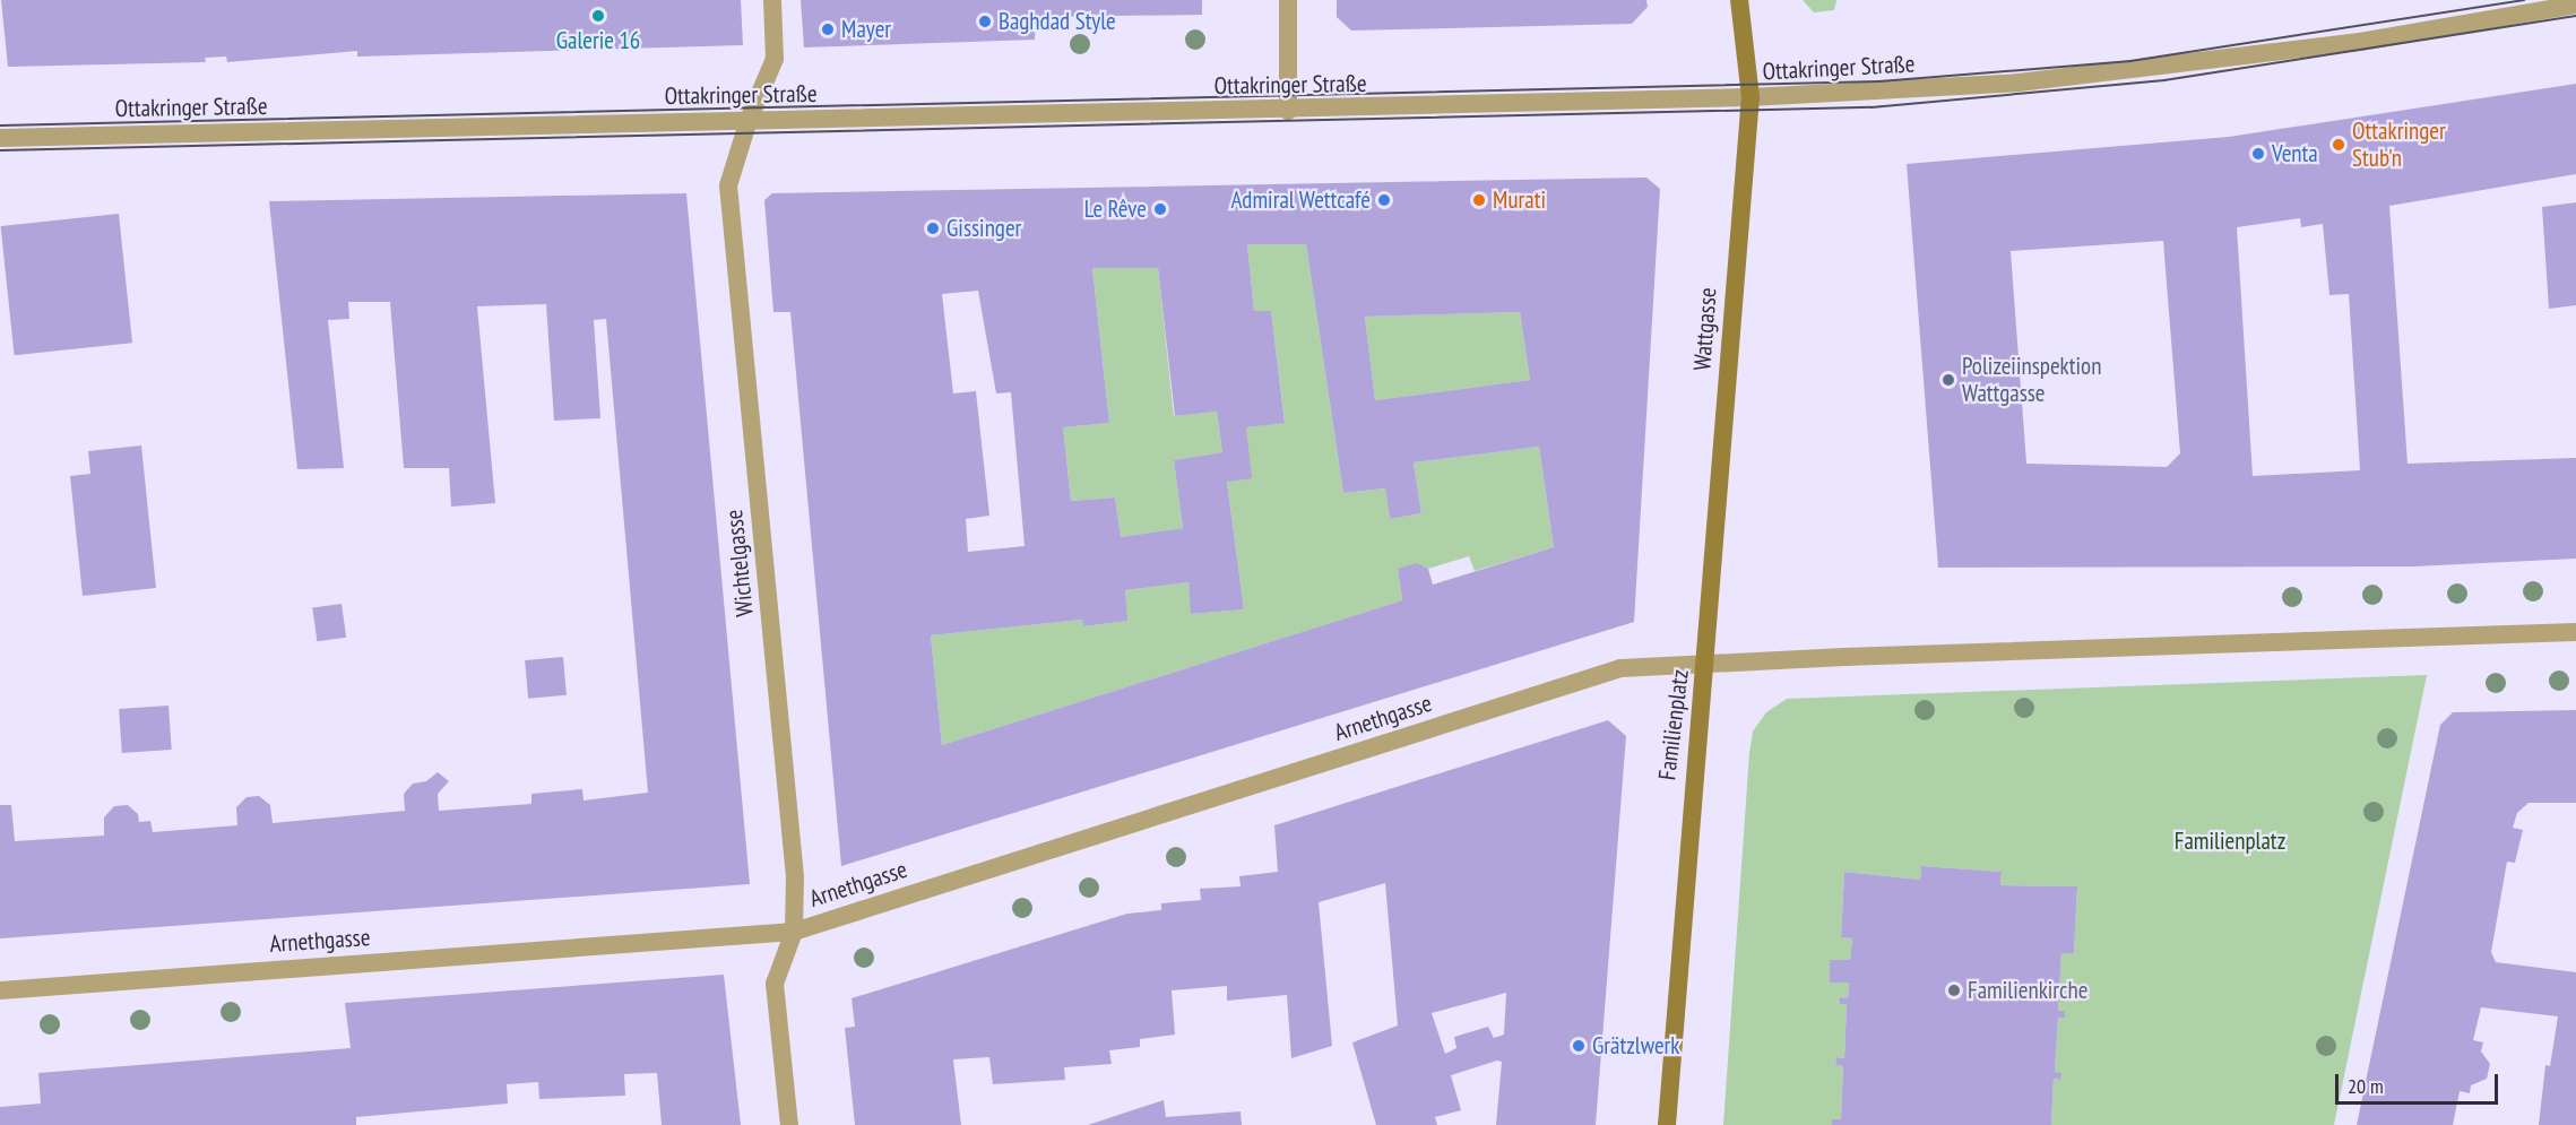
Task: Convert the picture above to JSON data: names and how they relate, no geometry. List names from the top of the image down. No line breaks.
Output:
{"streets":{"main road":["Wattgasse","Familienplatz"],"street":["Ottakringer Straße","Wichtelgasse","Arnethgasse"]},"crossings":[["Ottakringer Straße","Wattgasse"],["Ottakringer Straße","Wichtelgasse"],["Wattgasse","Arnethgasse"],["Wattgasse","Familienplatz"],["Wichtelgasse","Arnethgasse"],["Arnethgasse","Familienplatz"]],"parks":["Familienplatz"],"places":["Galerie 16","Baghdad Style","Mayer","Ottakringer Stub'n","Venta","Admiral Wettcafé","Murati","Le Rêve","Gissinger","Polizeiinspektion Wattgasse","Familienkirche","Grätzlwerk"],"scale_bar":"20 m"}
